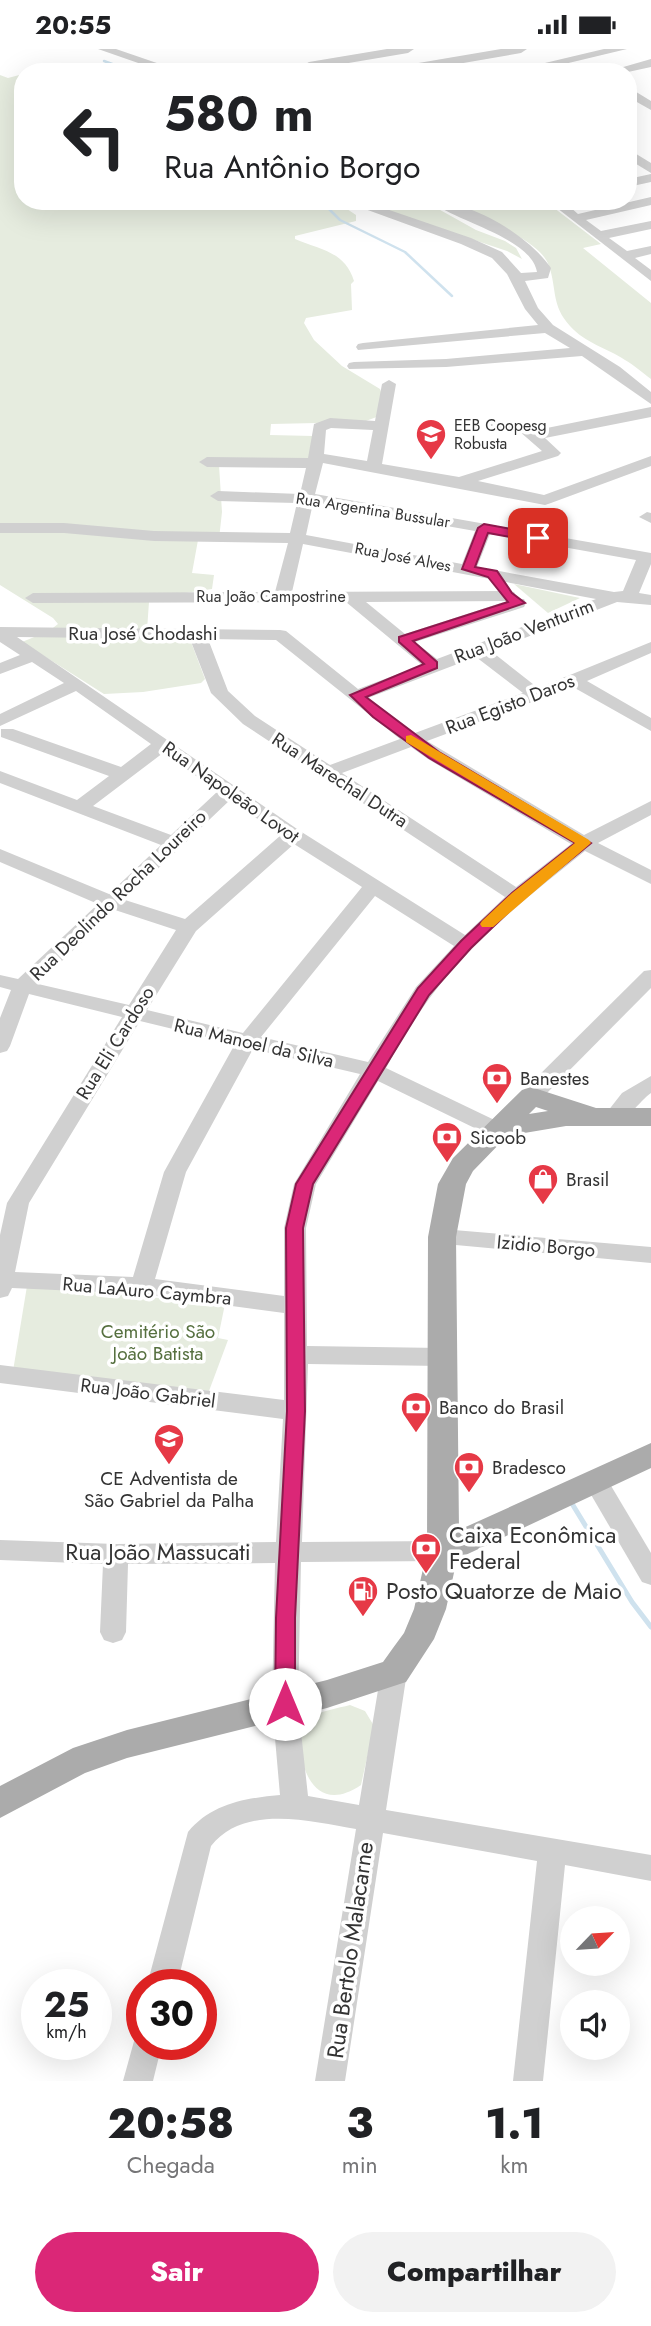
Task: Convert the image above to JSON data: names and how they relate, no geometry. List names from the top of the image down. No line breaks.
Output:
{"streets":{"street":["Rua Argentina Bussular","Rua José Alves","Rua João Campostrine","Rua João Venturim","Rua José Chodashi","Rua Egisto Daros","Rua Marechal Dutra","Rua Napoleão Lovot","Rua Deolindo Rocha Loureiro","Rua Eli Cardoso","Rua Manoel da Silva","Izidio Borgo","Rua LaAuro Caymbra","Rua João Gabriel","Rua João Massucati","Rua Bertolo Malacarne"]},"crossings":[["Rua José Alves","Rua João Venturim"],["Rua João Venturim","Rua José Chodashi"],["Rua José Chodashi","Rua Marechal Dutra"],["Rua José Chodashi","Rua Napoleão Lovot"],["Rua Egisto Daros","Rua Marechal Dutra"],["Rua Napoleão Lovot","Rua Deolindo Rocha Loureiro"],["Rua Napoleão Lovot","Rua Eli Cardoso"],["Rua Deolindo Rocha Loureiro","Rua Manoel da Silva"],["Rua Eli Cardoso","Rua Manoel da Silva"],["Rua Eli Cardoso","Rua LaAuro Caymbra"]],"parks":["Cemitério São João Batista"],"places":{"school or university":["EEB Coopesg Robusta","CE Adventista de São Gabriel da Palha"],"bank":["Banestes","Sicoob","Banco do Brasil","Bradesco","Caixa Econômica Federal"],"shop":["Brasil"],"fuel station":["Posto Quatorze de Maio"]},"north":"top right","page":{"status":"20:55","turn":["580 m","Rua Antônio Borgo"],"speed":"25 km/h","limit":"30","eta":["20:58","Chegada","3","min","1.1","km"],"buttons":["Sair","Compartilhar"]}}
